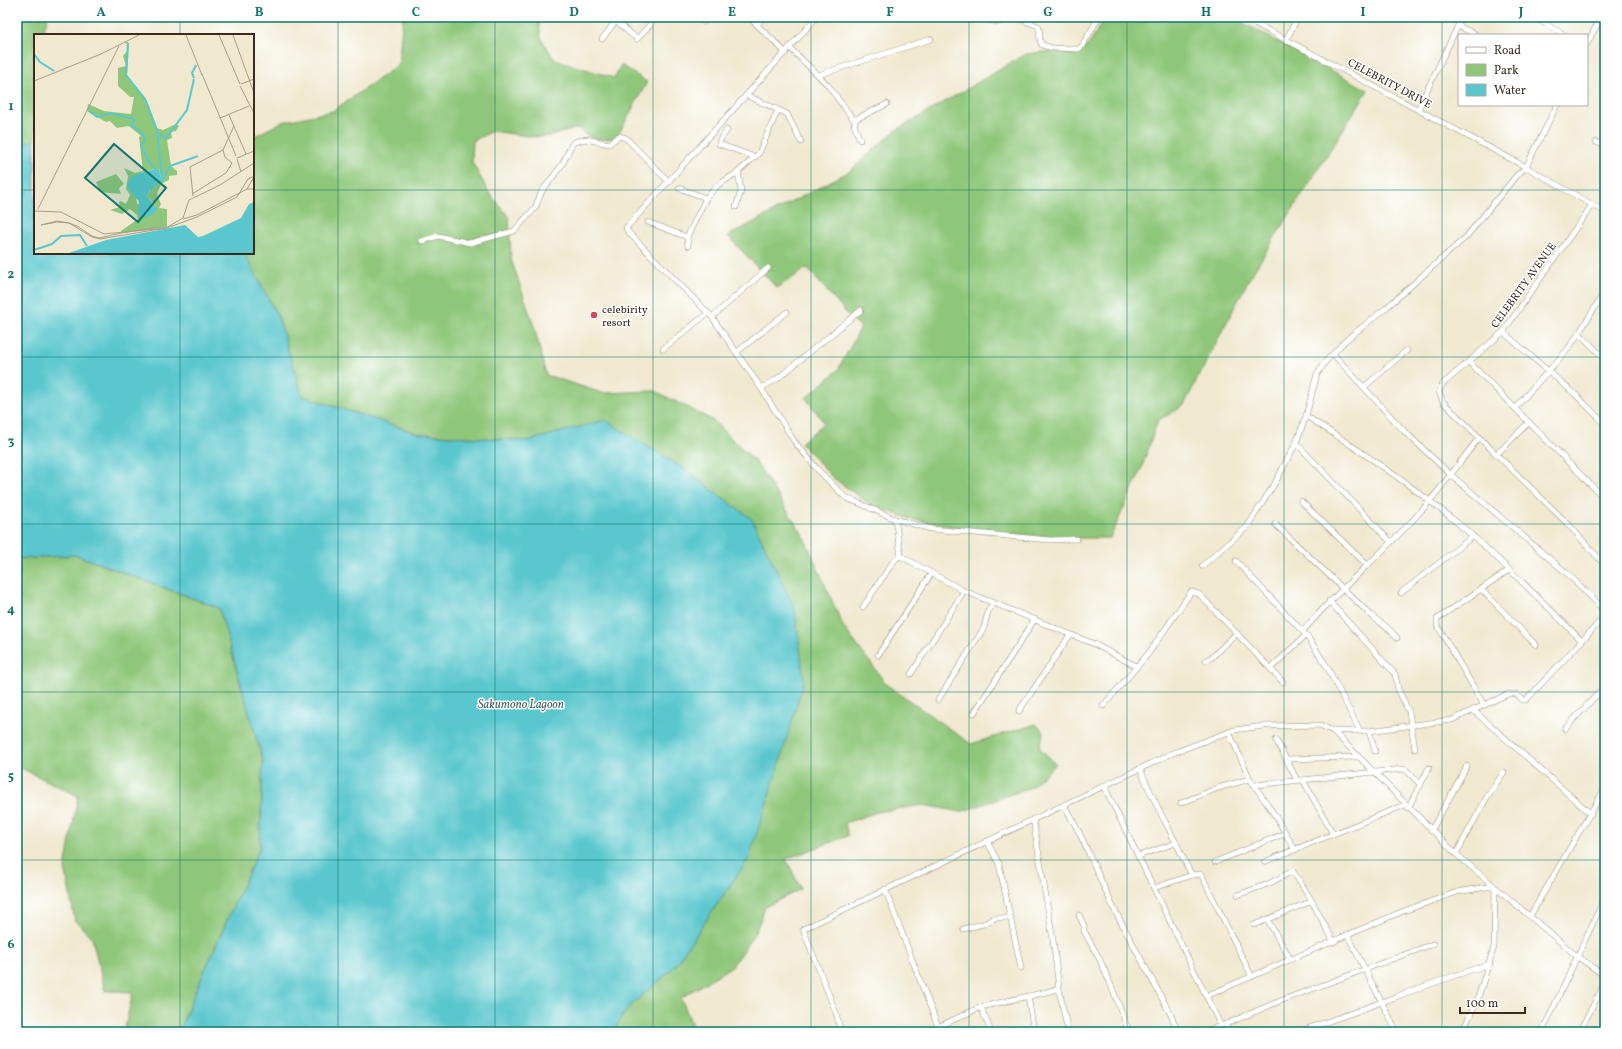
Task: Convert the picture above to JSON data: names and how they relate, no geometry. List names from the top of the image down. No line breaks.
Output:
{"streets":{"street":["CELEBRITY DRIVE","CELEBRITY AVENUE"]},"crossings":[["CELEBRITY DRIVE","CELEBRITY AVENUE"]],"water":["Sakumono Lagoon"],"places":["celebirity resort"],"legend":["Road","Park","Water"],"scale_bar":"100 m","grid":{"columns":["A","B","C","D","E","F","G","H","I","J"],"rows":["1","2","3","4","5","6"]}}
